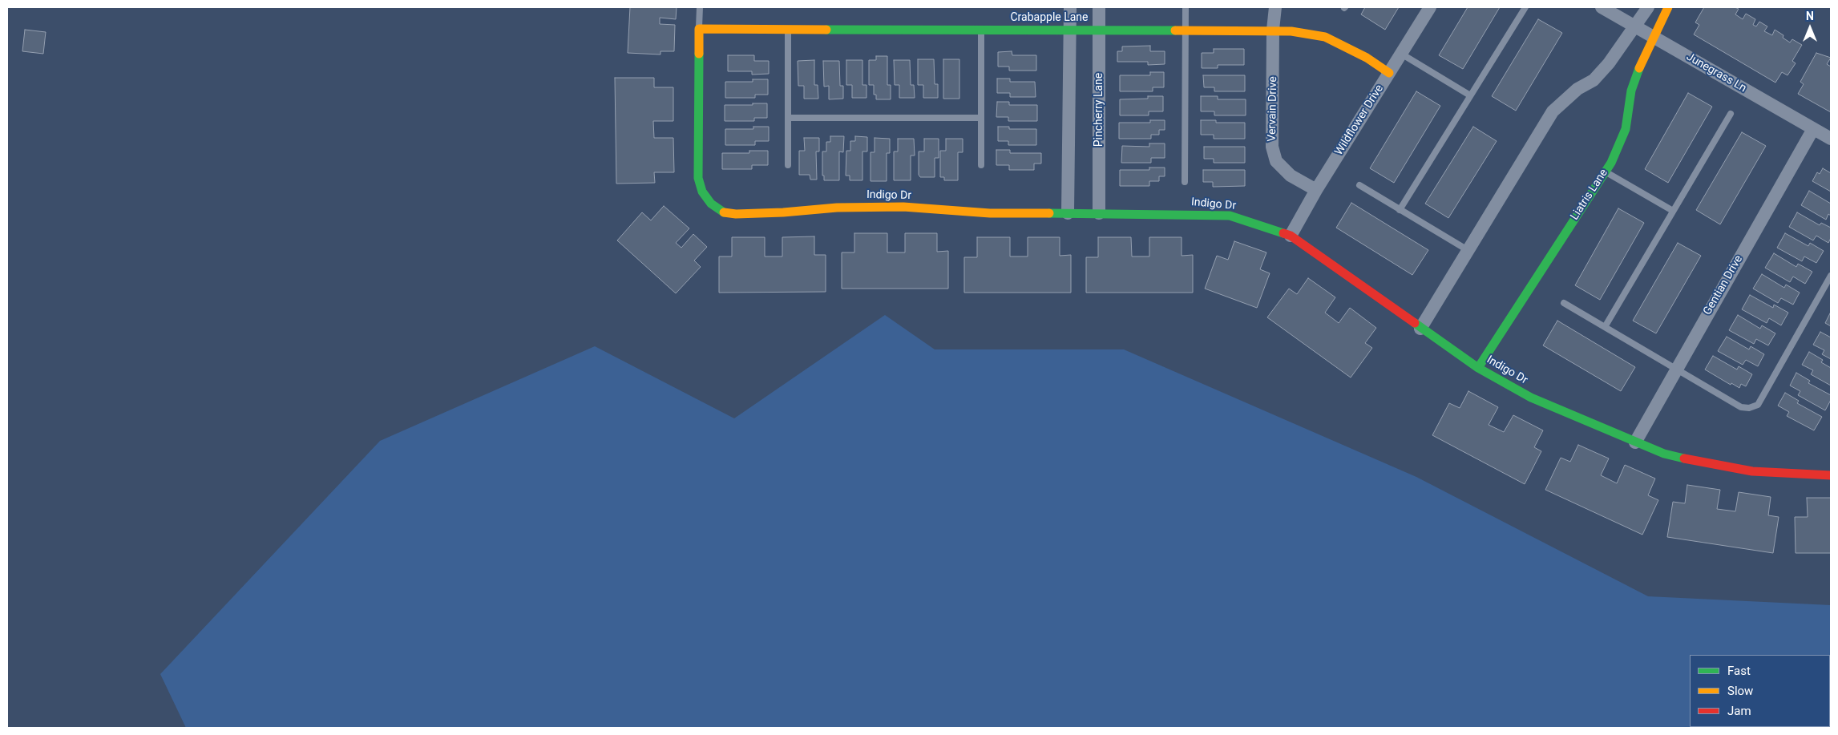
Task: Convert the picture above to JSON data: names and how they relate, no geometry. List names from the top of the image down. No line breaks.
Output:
{"streets":{"street":["Crabapple Lane","Junegrass Ln","Vervain Drive","Pincherry Lane","Wildflower Drive","Liatris Lane","Indigo Dr","Gentian Drive"]},"crossings":[["Crabapple Lane","Vervain Drive"],["Crabapple Lane","Pincherry Lane"],["Crabapple Lane","Wildflower Drive"],["Crabapple Lane","Indigo Dr"],["Junegrass Ln","Liatris Lane"],["Junegrass Ln","Gentian Drive"],["Vervain Drive","Wildflower Drive"],["Pincherry Lane","Indigo Dr"],["Wildflower Drive","Indigo Dr"],["Liatris Lane","Indigo Dr"],["Indigo Dr","Gentian Drive"]],"legend":["Fast","Slow","Jam"],"north":"top"}
